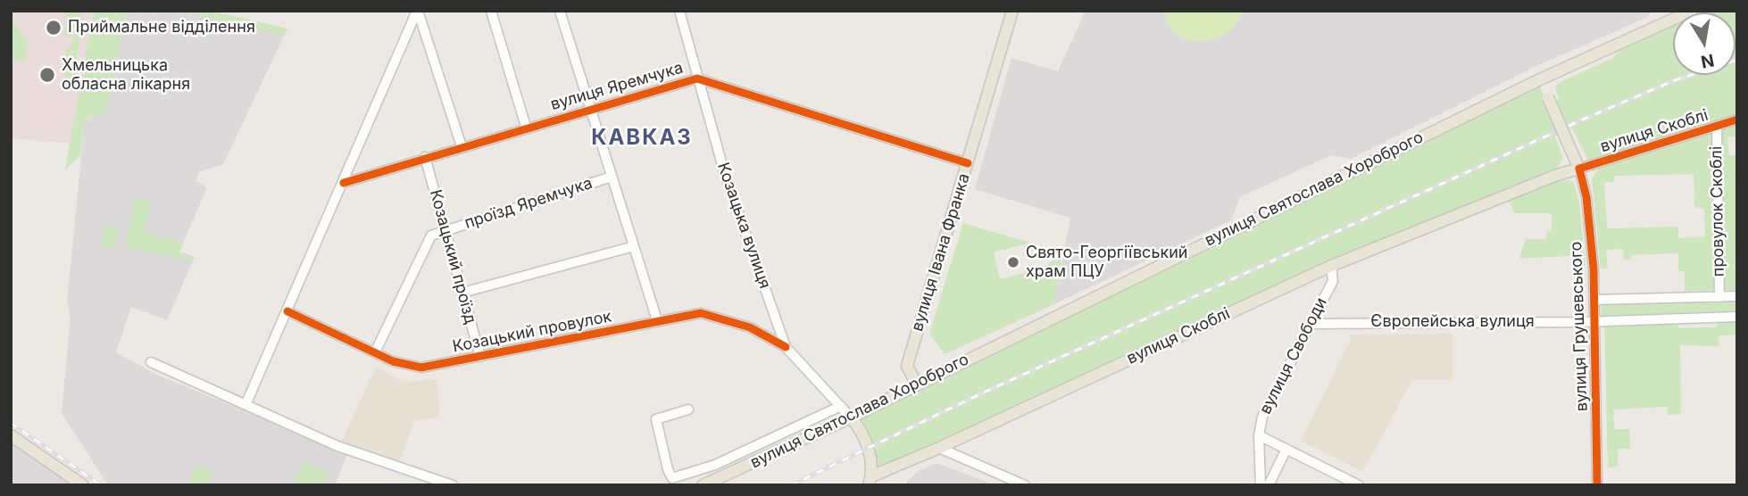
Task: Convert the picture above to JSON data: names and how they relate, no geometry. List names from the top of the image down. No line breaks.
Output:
{"streets":{"main road":["вулиця Скоблі","вулиця Святослава Хороброго","вулиця Івана Франка","вулиця Грушевського"],"street":["вулиця Яремчука","проїзд Яремчука","провулок Скоблі","Козацька вулиця","Козацький проїзд","Європейська вулиця","Козацький провулок","вулиця Свободи"]},"crossings":[["вулиця Яремчука","Козацька вулиця"],["вулиця Яремчука","вулиця Івана Франка"],["вулиця Яремчука","Козацький проїзд"],["вулиця Скоблі","провулок Скоблі"],["вулиця Скоблі","вулиця Грушевського"],["вулиця Скоблі","вулиця Свободи"],["вулиця Святослава Хороброго","Козацька вулиця"],["вулиця Святослава Хороброго","вулиця Івана Франка"],["вулиця Святослава Хороброго","вулиця Грушевського"],["проїзд Яремчука","Козацький проїзд"],["Козацька вулиця","Козацький провулок"],["Козацький проїзд","Козацький провулок"],["Європейська вулиця","вулиця Грушевського"],["Європейська вулиця","вулиця Свободи"]],"districts":["КАВКАЗ"],"places":["Приймальне відділення","Хмельницька обласна лікарня","Свято-Георгіївський храм ПЦУ"],"north":"bottom"}
